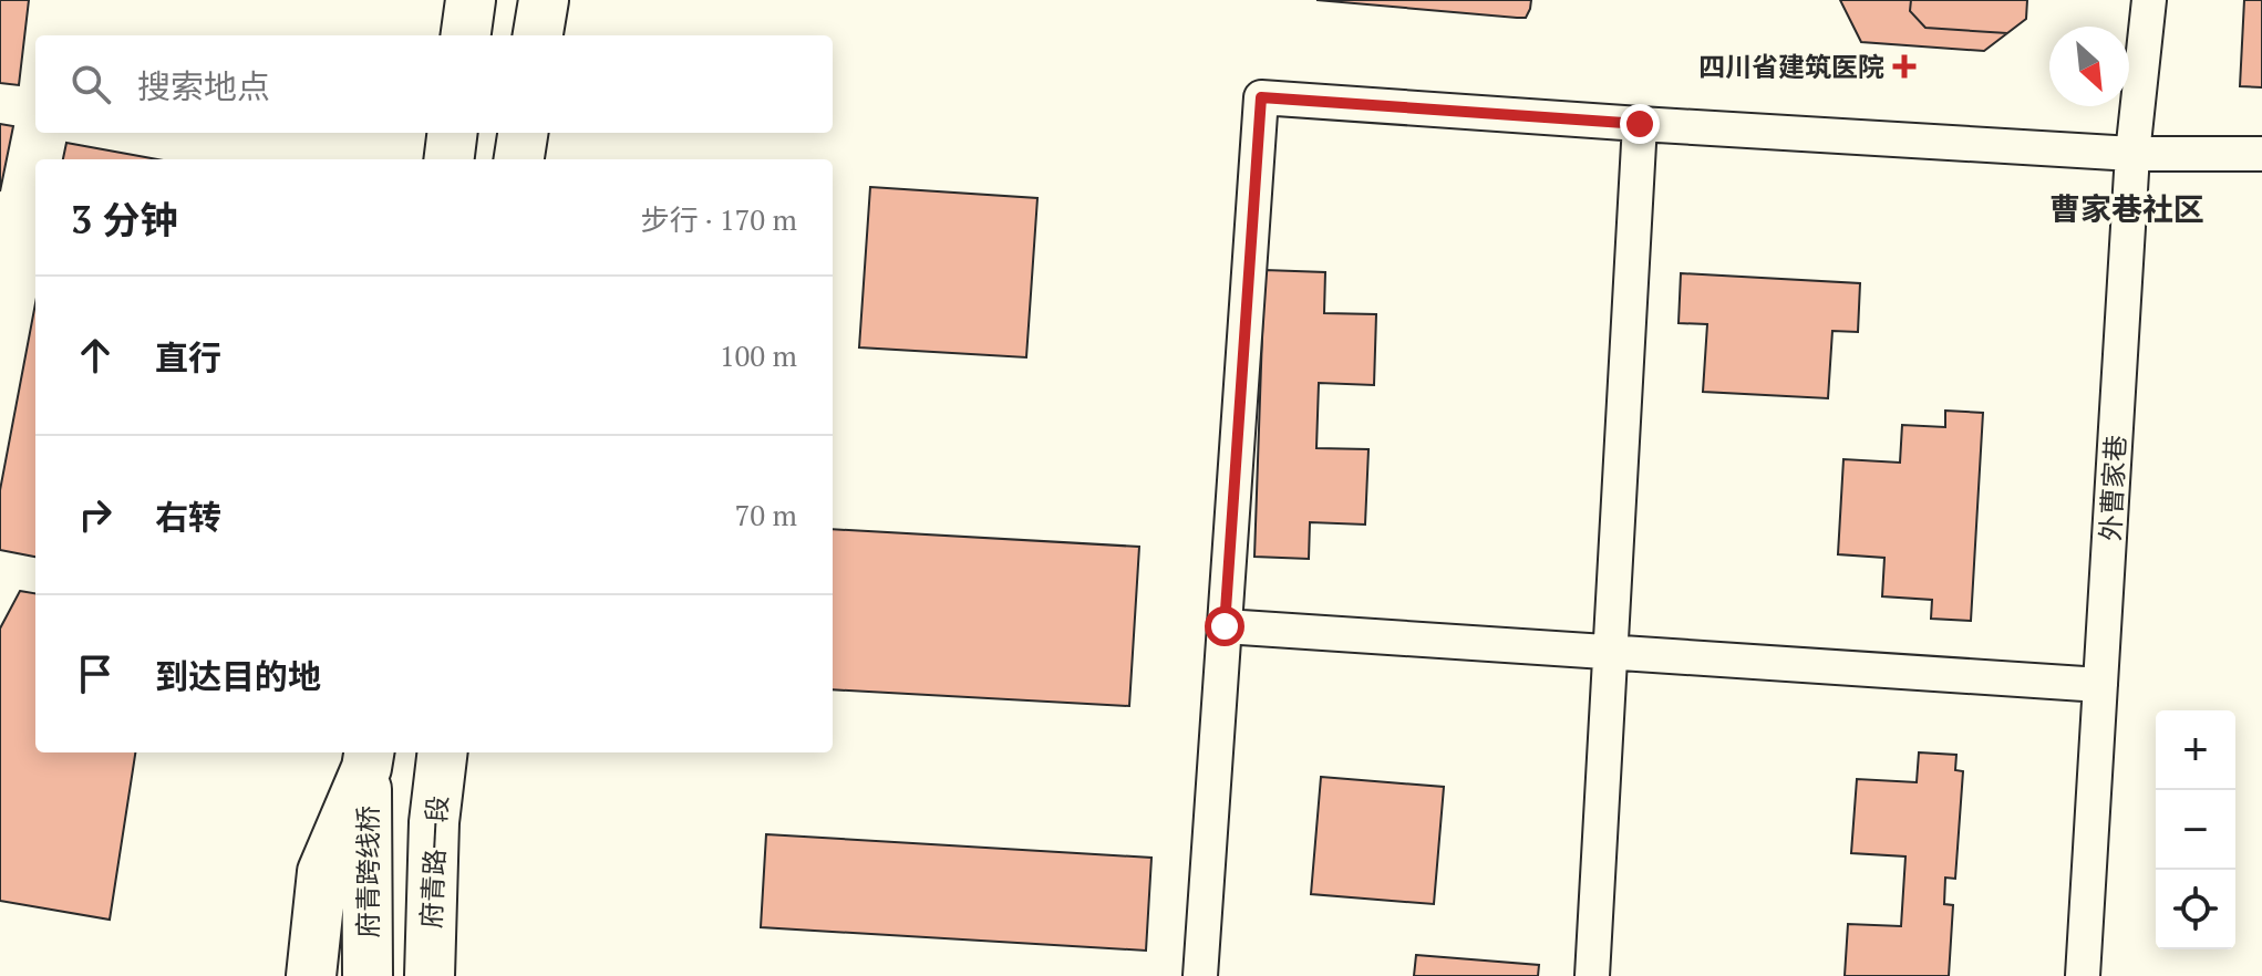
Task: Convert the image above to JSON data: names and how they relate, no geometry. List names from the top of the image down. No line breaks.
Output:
{"streets":{"main road":["府青路一段","府青跨线桥"],"street":["外曹家巷"]},"crossings":[["府青路一段","府青跨线桥"]],"districts":["曹家巷社区"],"places":{"health":["四川省建筑医院"]},"north":"bottom right","page":{"search":"搜索地点","heading":["3 分钟","步行 · 170 m"],"list":[["直行","100 m"],["右转","70 m"],"到达目的地"],"map_buttons":["+","−"]}}
